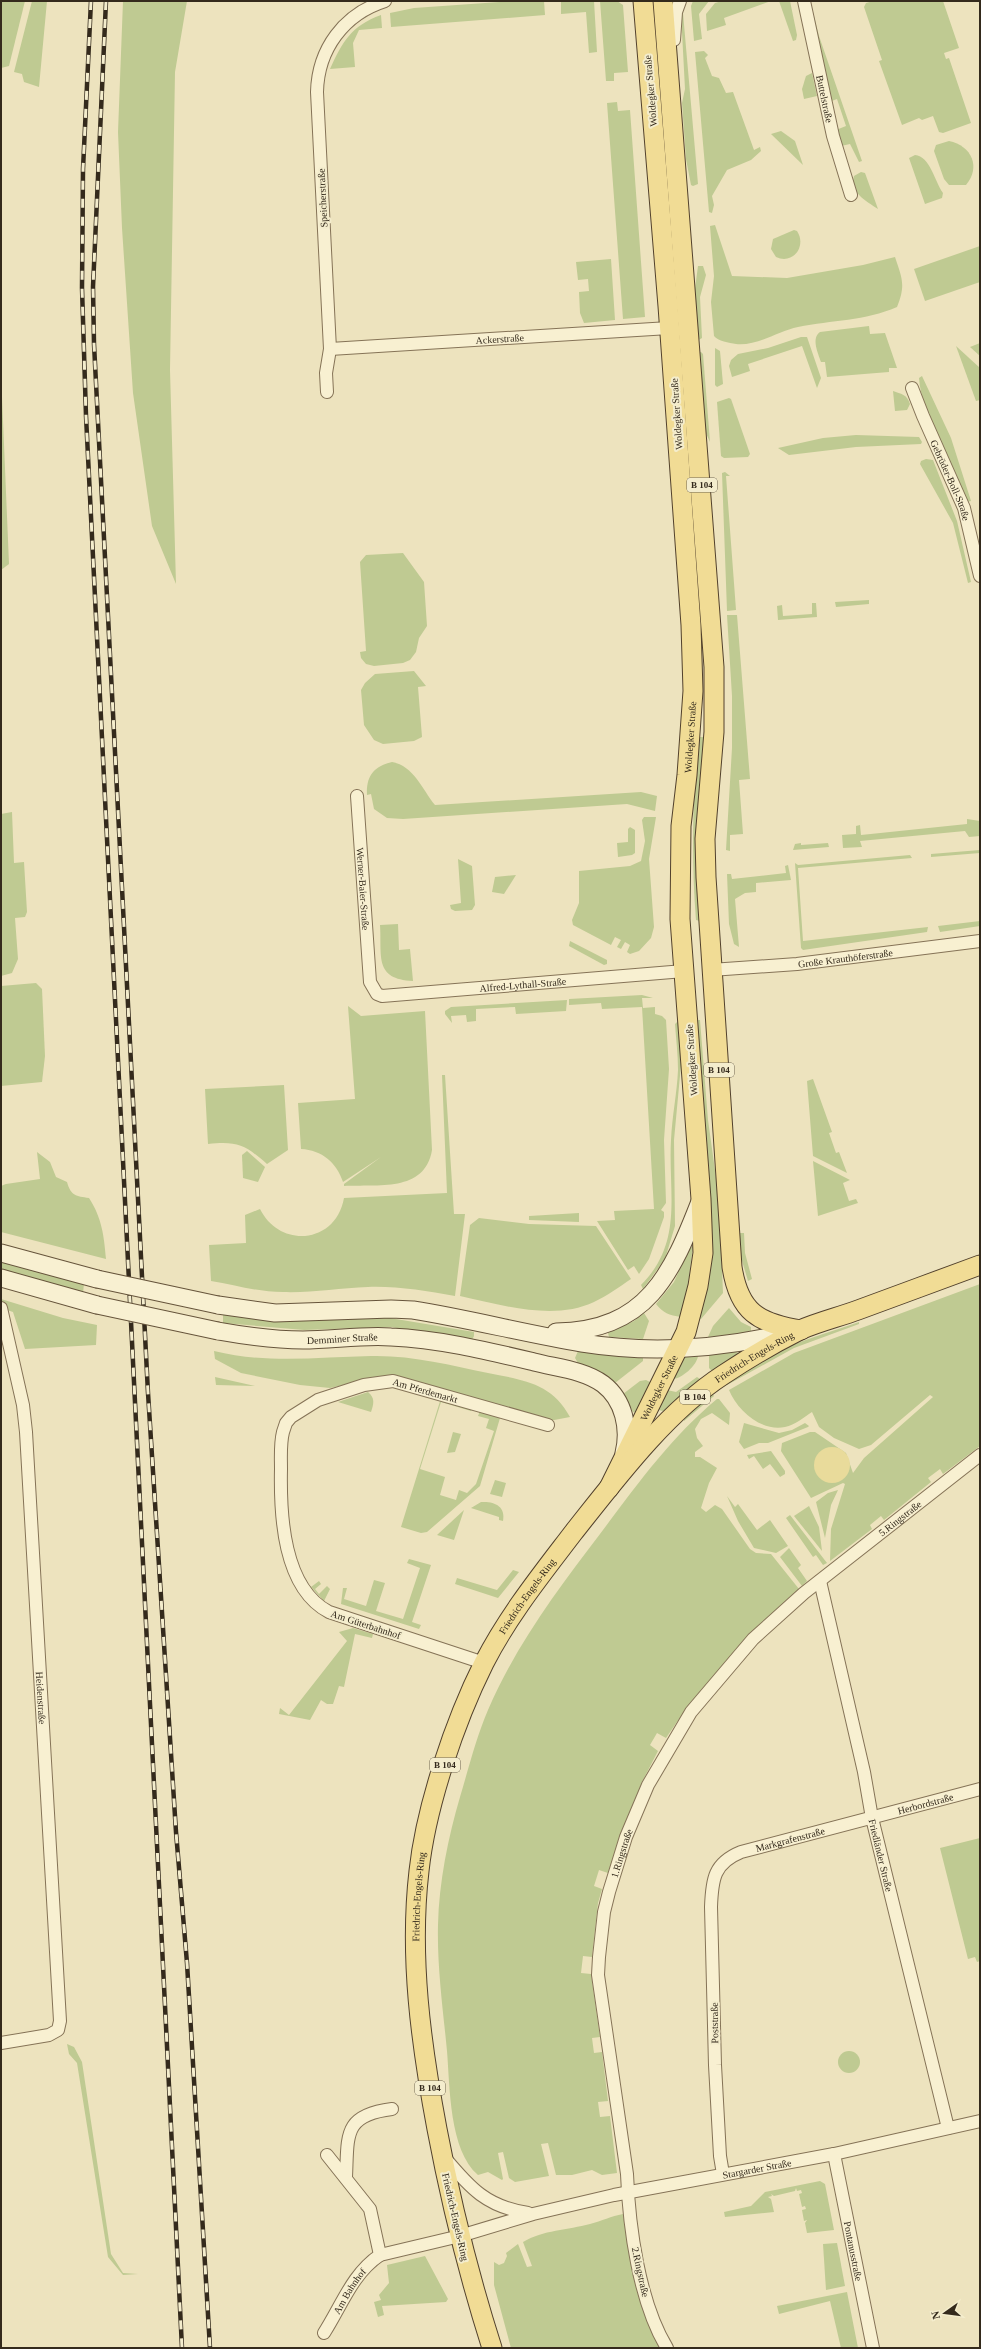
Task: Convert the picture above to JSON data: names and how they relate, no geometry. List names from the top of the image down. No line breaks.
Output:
{"streets":{"main road":["Woldegker Straße","B 104","Demminer Straße","Friedrich-Engels-Ring"],"street":["Buttelstraße","Speicherstraße","Ackerstraße","Gebrüder-Boll-Straße","Werner-Baier-Straße","Große Krauthöferstraße","Alfred-Lythall-Straße","Am Pferdemarkt","5.Ringstraße","Am Güterbahnhof","Heidenstraße","Herbordstraße","Markgrafenstraße","1.Ringstraße","Friedländer Straße","Poststraße","Stargarder Straße","Pontanusstraße","2.Ringstraße","Am Bahnhof"]},"crossings":[["Woldegker Straße","Ackerstraße"],["Woldegker Straße","Große Krauthöferstraße"],["Woldegker Straße","Alfred-Lythall-Straße"],["Woldegker Straße","Demminer Straße"],["Woldegker Straße","Friedrich-Engels-Ring"],["Speicherstraße","Ackerstraße"],["Werner-Baier-Straße","Alfred-Lythall-Straße"],["Demminer Straße","Friedrich-Engels-Ring"],["Friedrich-Engels-Ring","Am Güterbahnhof"],["Friedrich-Engels-Ring","Stargarder Straße"],["Friedrich-Engels-Ring","Am Bahnhof"],["Am Pferdemarkt","Am Güterbahnhof"],["5.Ringstraße","1.Ringstraße"],["5.Ringstraße","Friedländer Straße"],["Herbordstraße","Markgrafenstraße"],["Herbordstraße","Friedländer Straße"],["Markgrafenstraße","Friedländer Straße"],["Markgrafenstraße","Poststraße"],["1.Ringstraße","Friedländer Straße"],["1.Ringstraße","Stargarder Straße"],["1.Ringstraße","2.Ringstraße"],["Friedländer Straße","Stargarder Straße"],["Poststraße","Stargarder Straße"],["Stargarder Straße","Pontanusstraße"],["Stargarder Straße","2.Ringstraße"],["Stargarder Straße","Am Bahnhof"]],"north":"left"}
